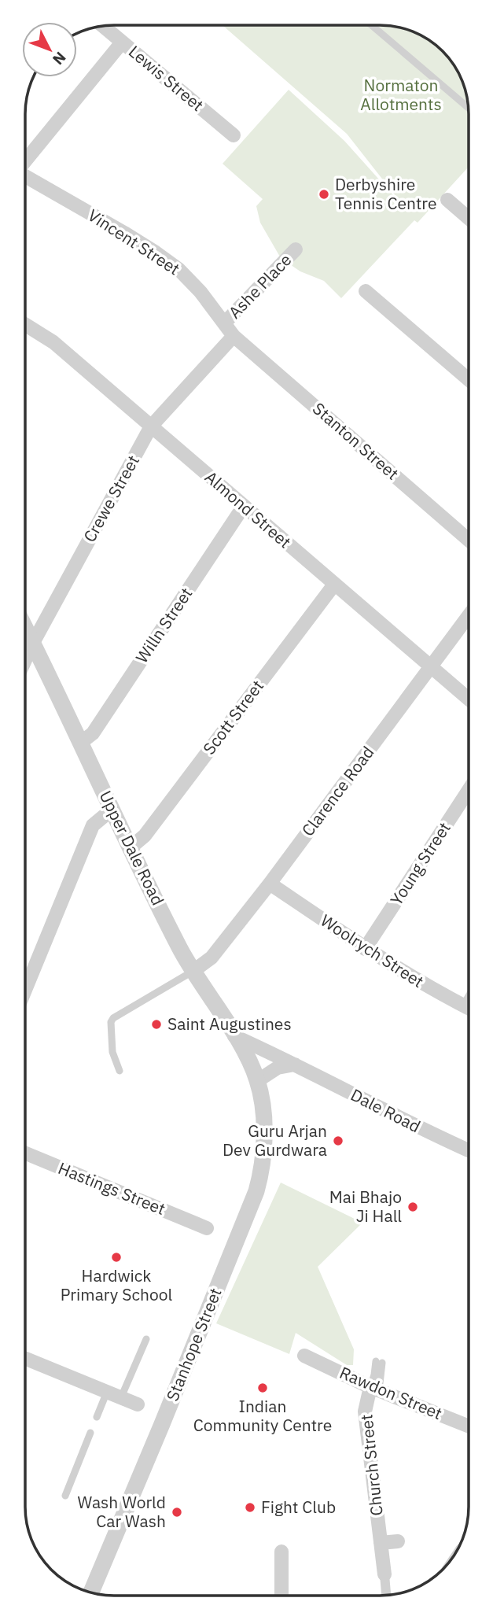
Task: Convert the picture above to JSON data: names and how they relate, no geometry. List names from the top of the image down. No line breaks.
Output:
{"streets":{"street":["Lewis Street","Vincent Street","Ashe Place","Stanton Street","Crewe Street","Almond Street","Willn Street","Scott Street","Clarence Road","Upper Dale Road","Young Street","Woolrych Street","Dale Road","Hastings Street","Stanhope Street","Rawdon Street","Church Street"]},"crossings":[["Vincent Street","Ashe Place"],["Vincent Street","Stanton Street"],["Vincent Street","Crewe Street"],["Stanton Street","Crewe Street"],["Crewe Street","Almond Street"],["Crewe Street","Upper Dale Road"],["Almond Street","Willn Street"],["Almond Street","Scott Street"],["Almond Street","Clarence Road"],["Willn Street","Upper Dale Road"],["Scott Street","Upper Dale Road"],["Clarence Road","Upper Dale Road"],["Clarence Road","Woolrych Street"],["Upper Dale Road","Dale Road"],["Upper Dale Road","Stanhope Street"],["Young Street","Woolrych Street"],["Rawdon Street","Church Street"]],"parks":["Normaton Allotments"],"places":["Derbyshire Tennis Centre","Saint Augustines","Guru Arjan Dev Gurdwara","Mai Bhajo Ji Hall","Hardwick Primary School","Indian Community Centre","Fight Club","Wash World Car Wash"],"north":"bottom right"}
